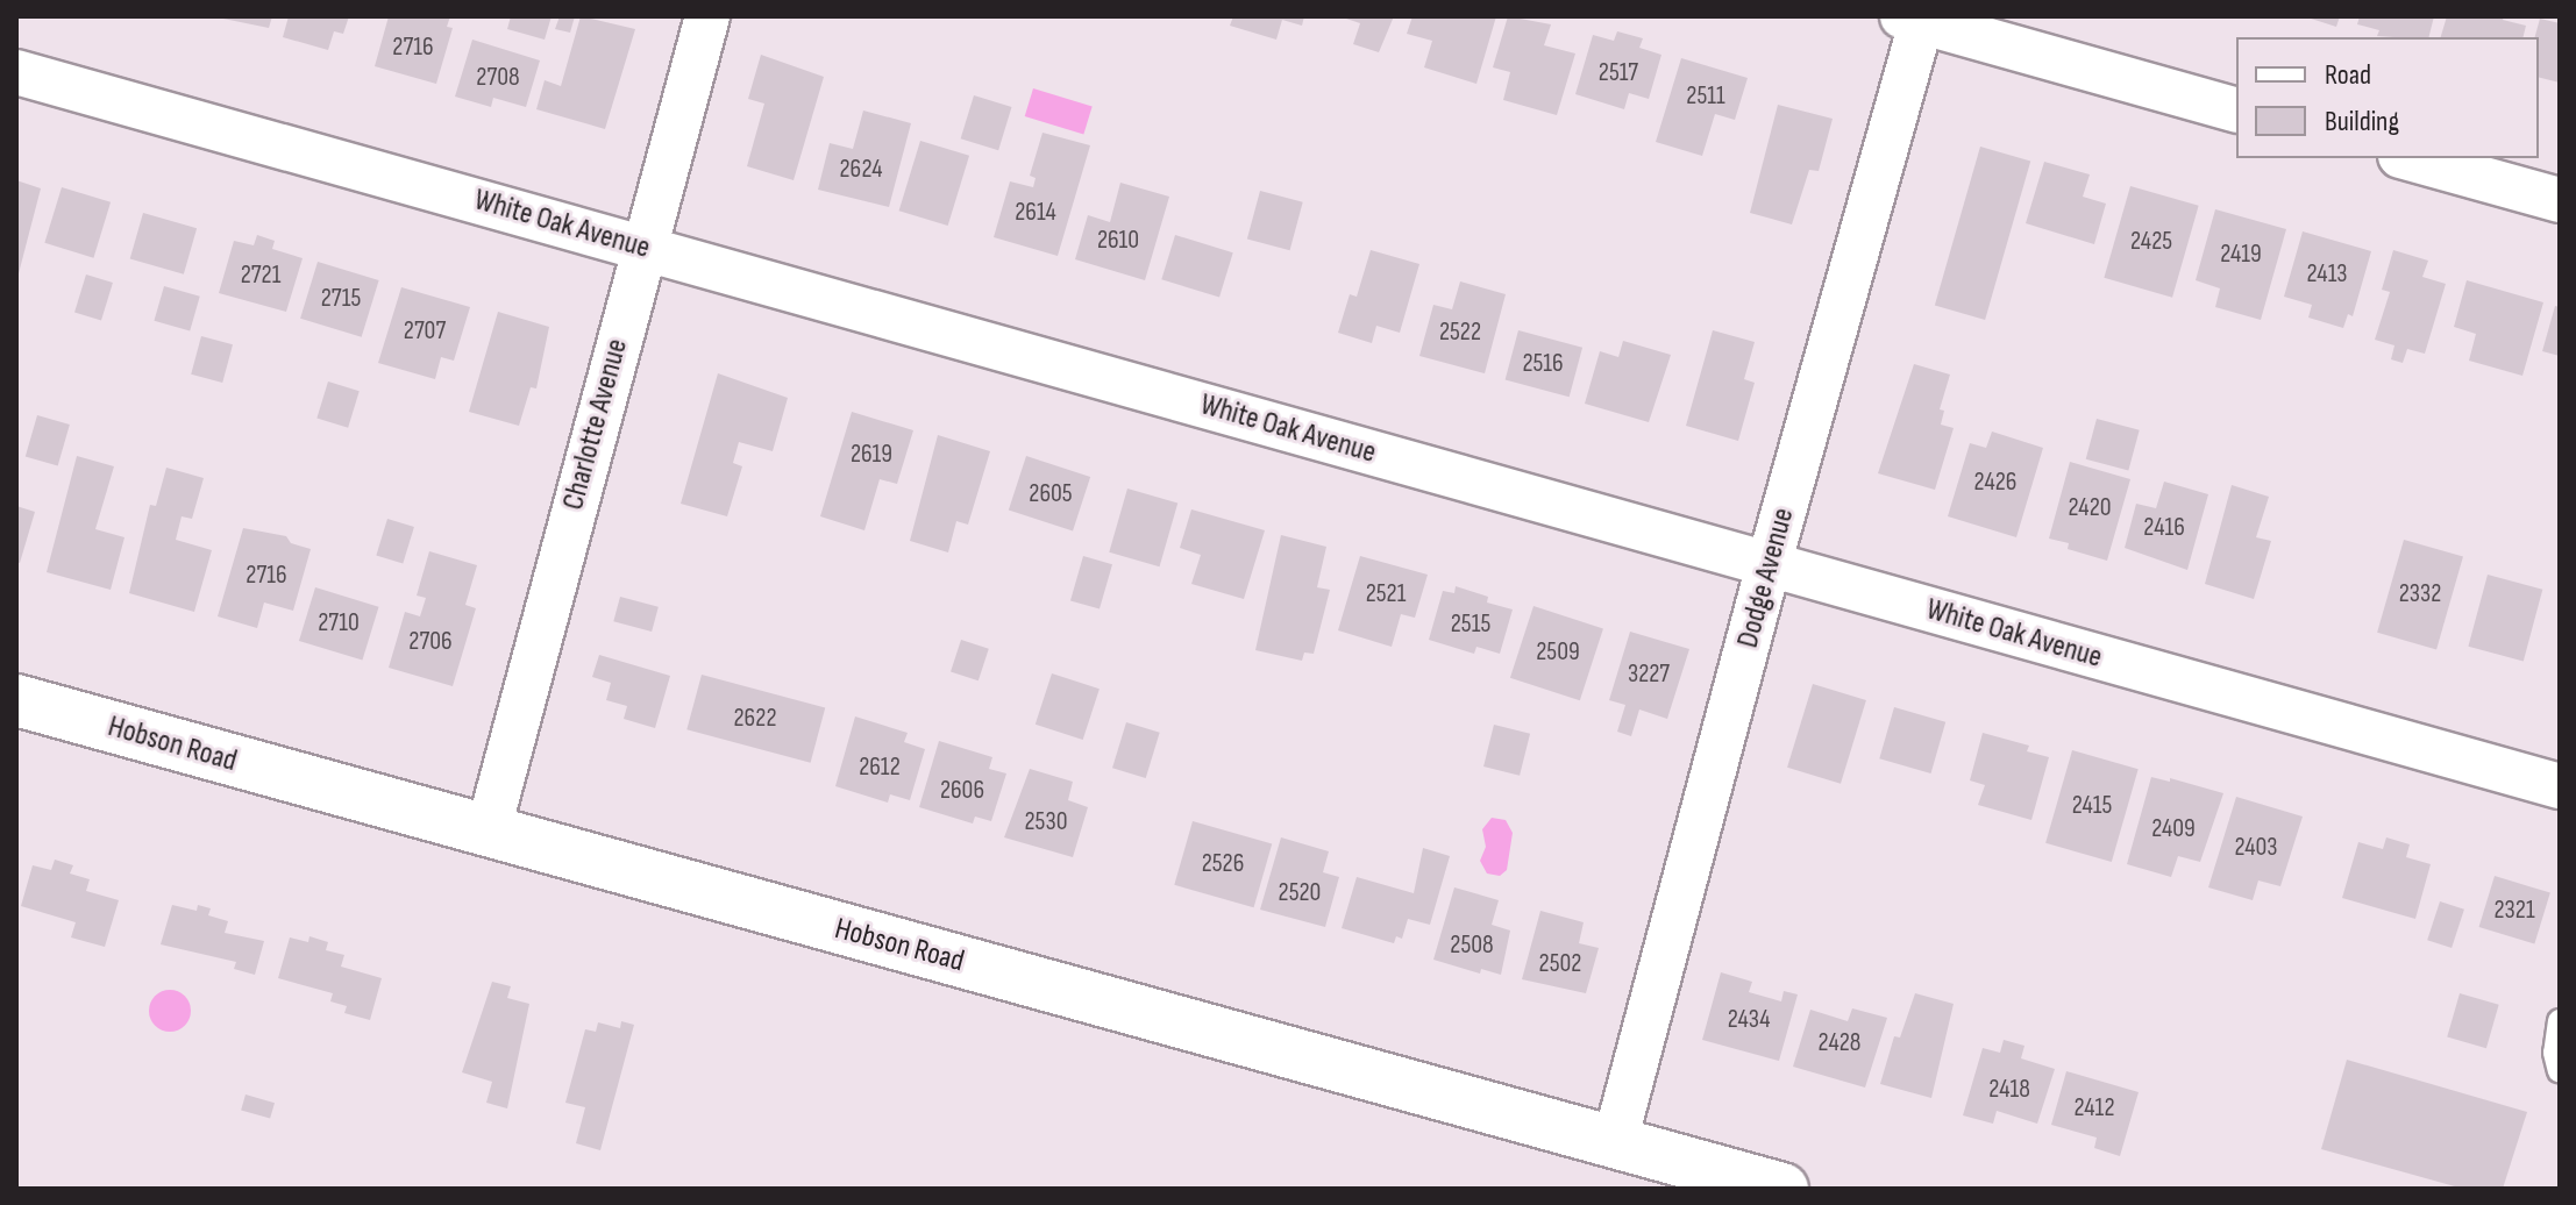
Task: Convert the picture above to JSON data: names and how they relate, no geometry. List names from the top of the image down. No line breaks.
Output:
{"streets":{"main road":["Hobson Road"],"street":["White Oak Avenue","Charlotte Avenue","Dodge Avenue"]},"crossings":[["White Oak Avenue","Charlotte Avenue"],["White Oak Avenue","Dodge Avenue"],["Charlotte Avenue","Hobson Road"],["Dodge Avenue","Hobson Road"]],"house_numbers":["2716","2517","2708","2511","2624","2614","2610","2425","2419","2413","2721","2715","2707","2522","2516","2619","2426","2605","2420","2416","2716","2521","2332","2710","2515","2706","2509","3227","2622","2612","2606","2415","2530","2409","2403","2526","2520","2321","2508","2502","2434","2428","2418","2412"],"legend":["Road","Building"]}
